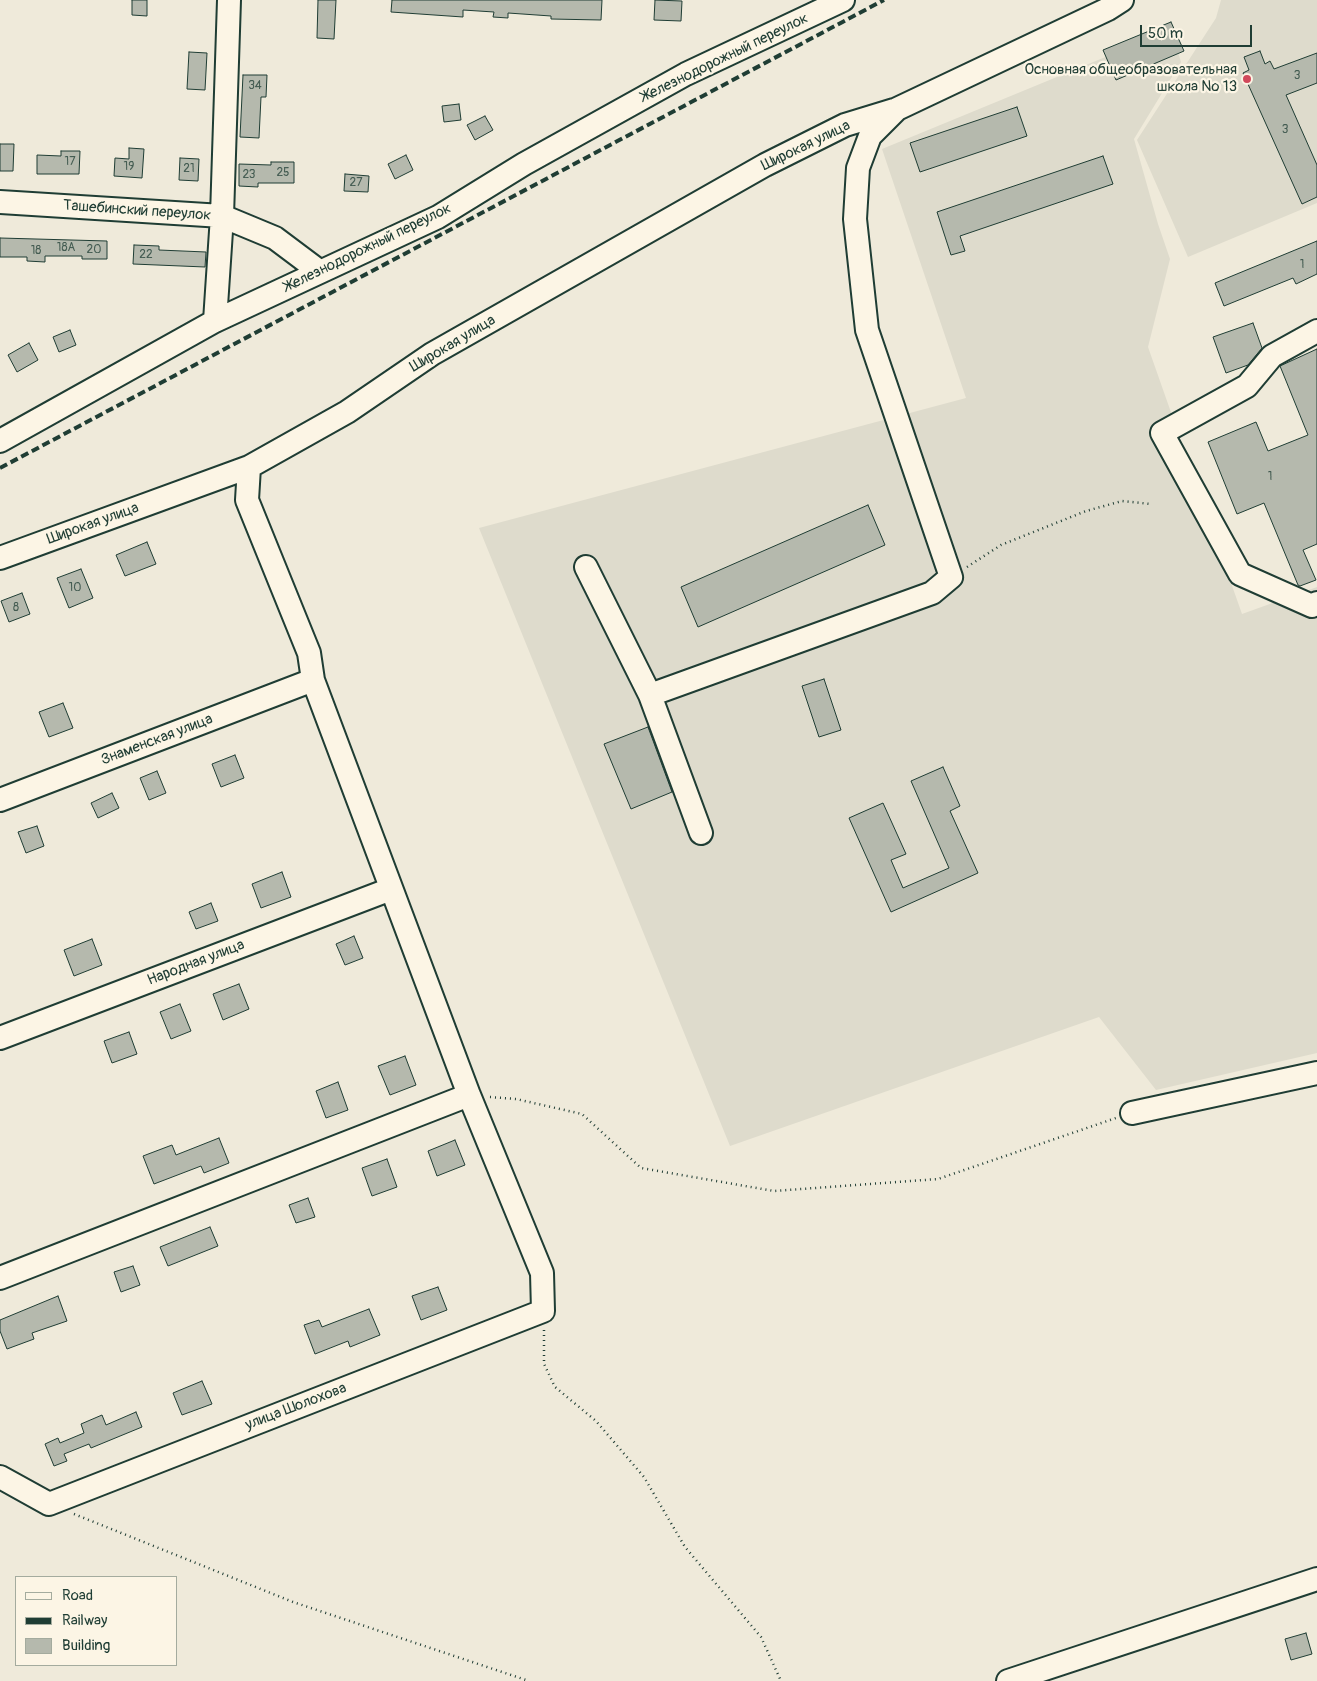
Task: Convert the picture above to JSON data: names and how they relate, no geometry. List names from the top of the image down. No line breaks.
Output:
{"streets":{"street":["Железнодорожный переулок","Широкая улица","Ташебинский переулок","Знаменская улица","Народная улица","улица Шолохова"]},"crossings":[["Железнодорожный переулок","Ташебинский переулок"]],"places":["Основная общеобразовательная школа № 13"],"house_numbers":["3","34","3","17","19","21","25","23","27","18А","20","18","22","1","1","10","8"],"legend":["Road","Railway","Building"],"scale_bar":"50 m"}
